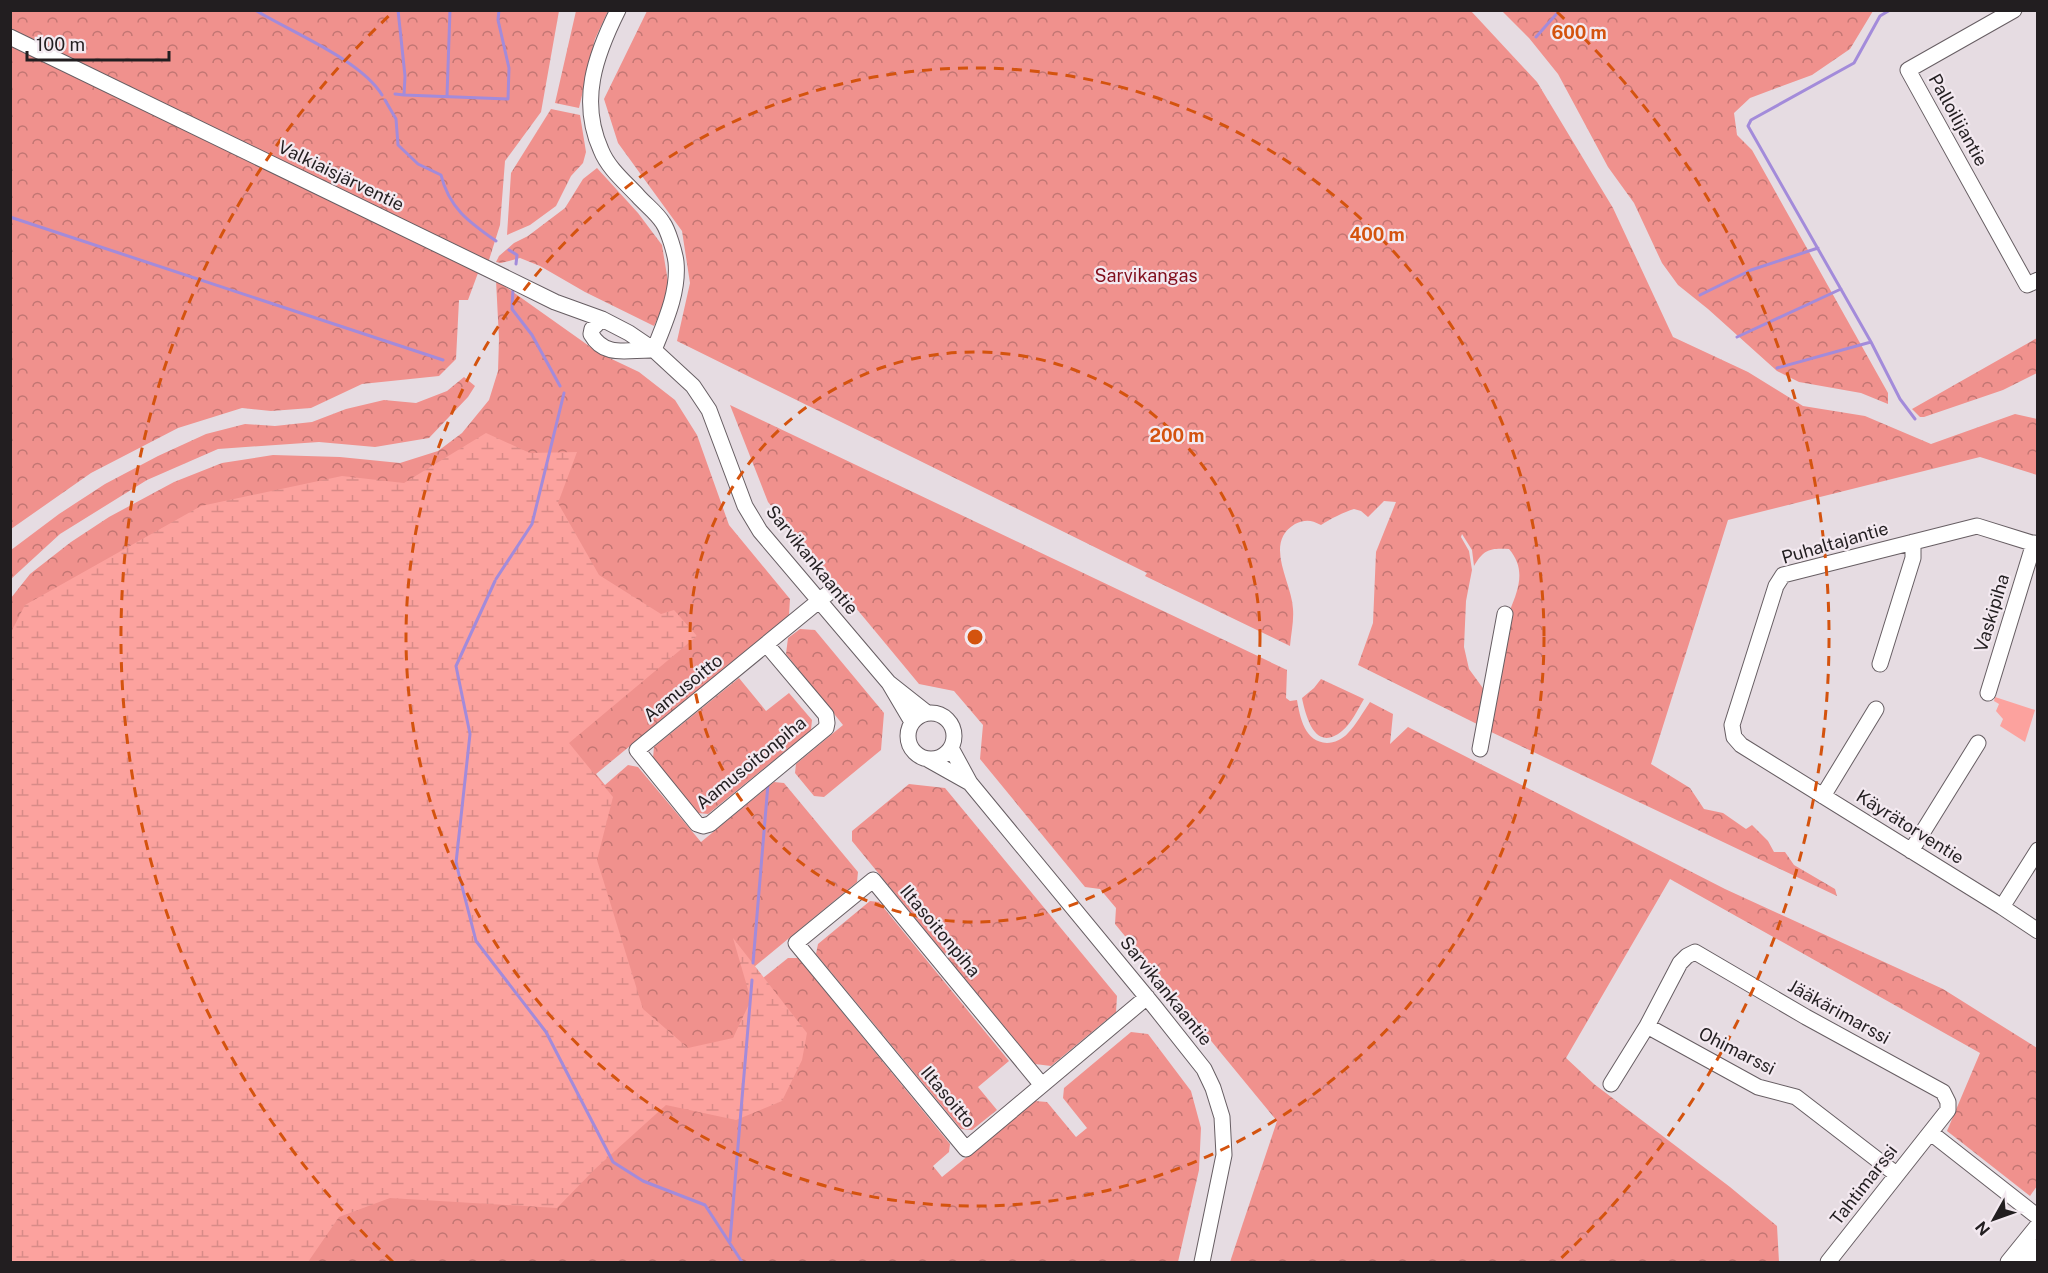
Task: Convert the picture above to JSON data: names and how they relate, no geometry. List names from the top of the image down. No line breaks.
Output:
{"streets":{"street":["Palloilijantie","Valkiaisjärventie","Puhaltajantie","Sarvikankaantie","Vaskipiha","Aamusoitto","Aamusoitonpiha","Käyrätorventie","Iltasoitonpiha","Jääkärimarssi","Ohimarssi","Iltasoitto","Tahtimarssi"]},"crossings":[["Valkiaisjärventie","Sarvikankaantie"],["Puhaltajantie","Vaskipiha"],["Puhaltajantie","Käyrätorventie"],["Sarvikankaantie","Aamusoitto"],["Sarvikankaantie","Iltasoitto"],["Aamusoitto","Aamusoitonpiha"],["Iltasoitonpiha","Iltasoitto"],["Jääkärimarssi","Ohimarssi"],["Jääkärimarssi","Tahtimarssi"],["Ohimarssi","Tahtimarssi"]],"parks":["Sarvikangas"],"scale_bar":"100 m","north":"bottom left","rings":["600 m","400 m","200 m"]}
